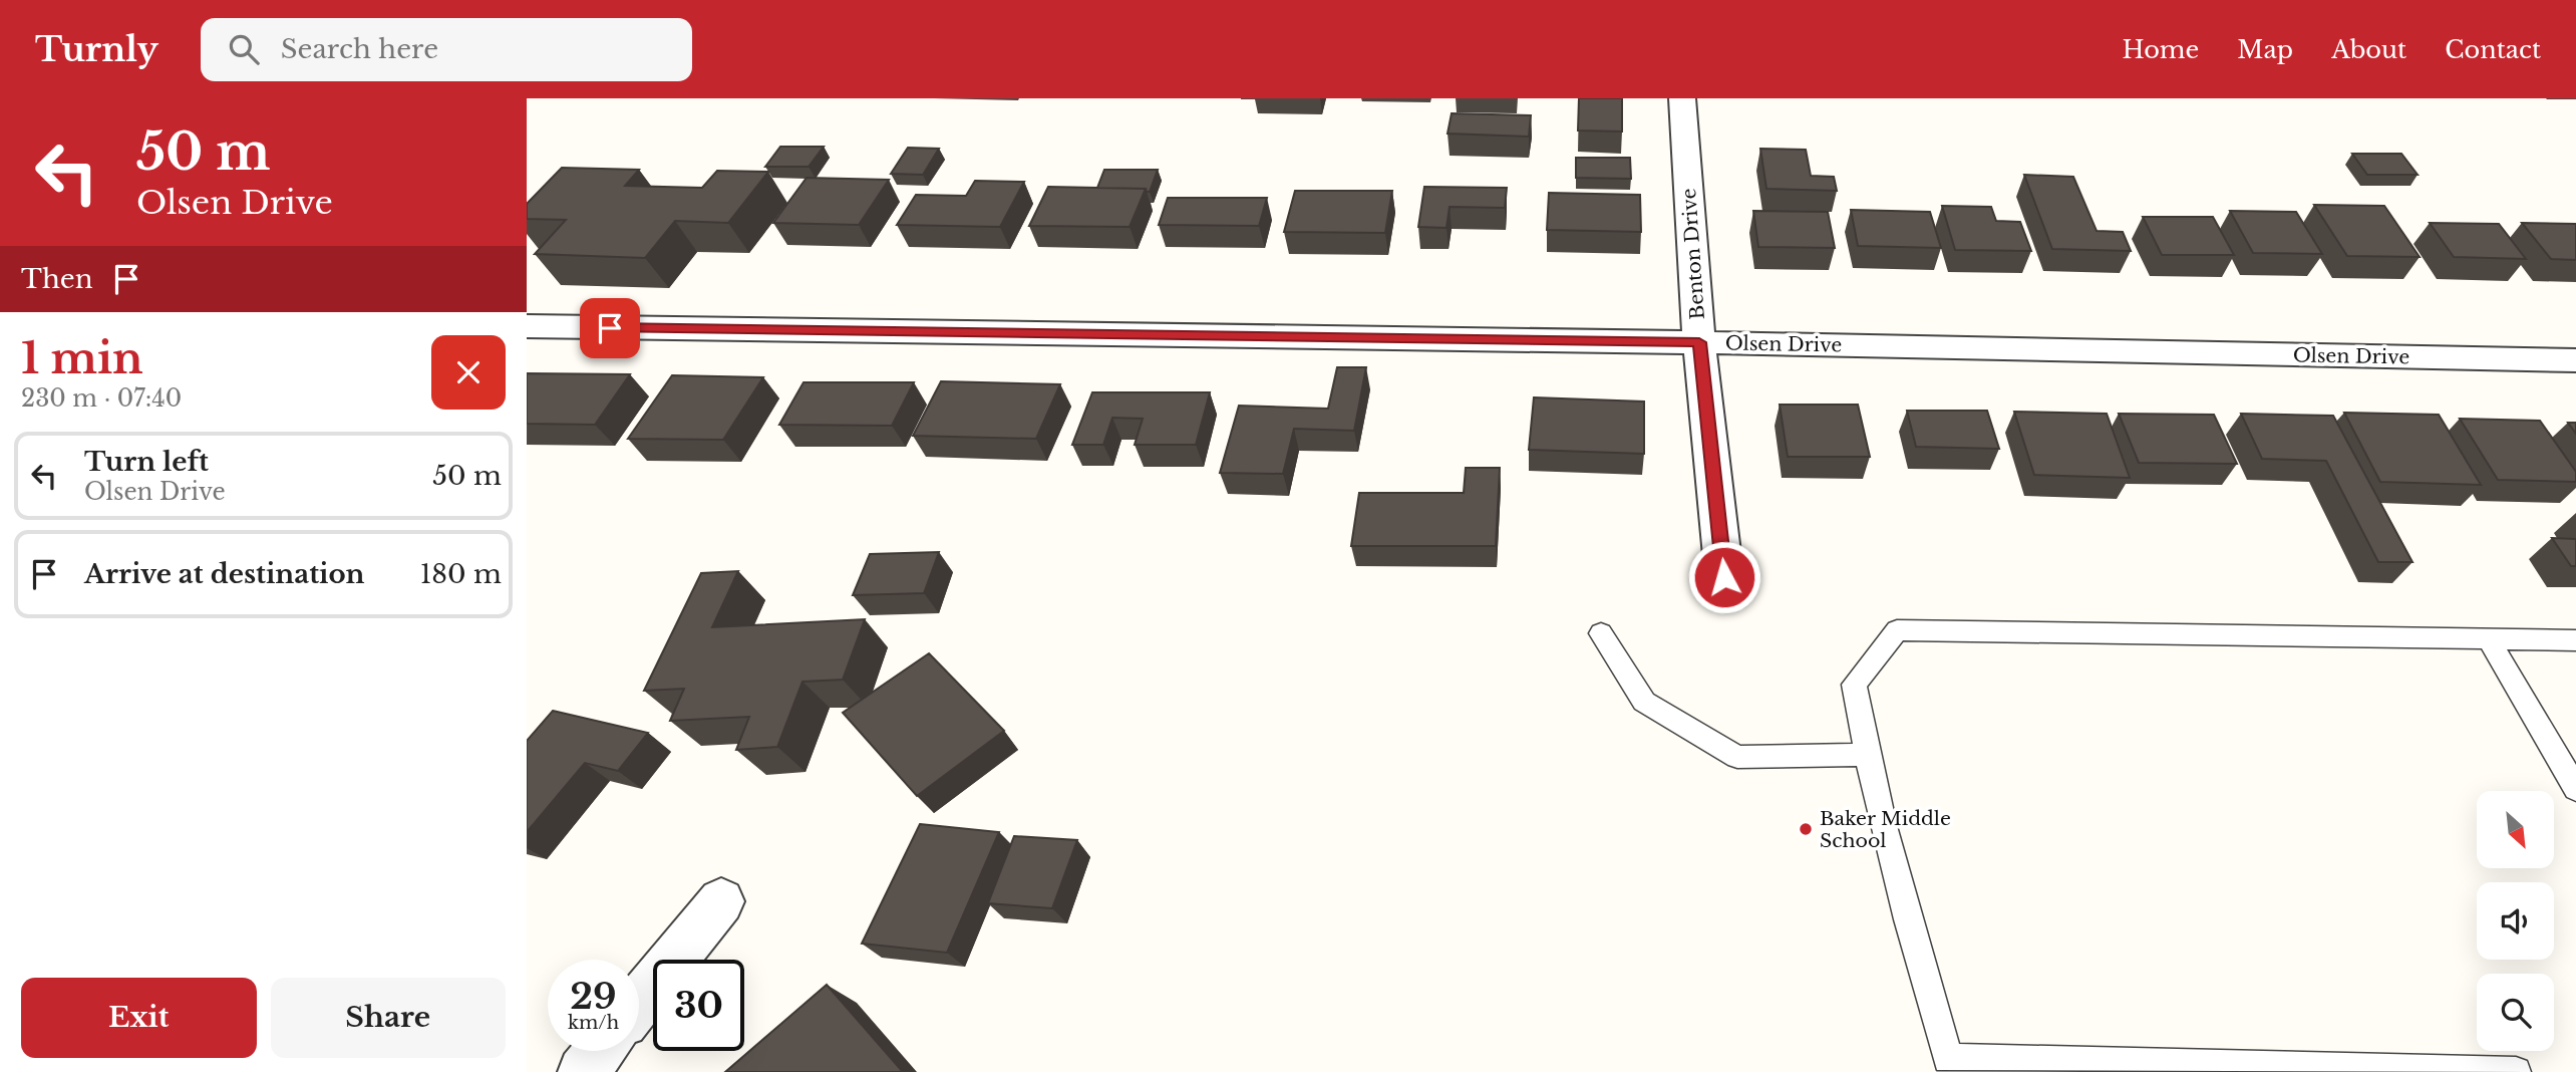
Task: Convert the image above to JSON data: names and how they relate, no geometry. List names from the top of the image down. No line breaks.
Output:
{"streets":{"street":["Benton Drive","Olsen Drive"]},"crossings":[["Benton Drive","Olsen Drive"]],"places":["Baker Middle School"],"north":"bottom right","page":{"header":"Turnly","search":"Search here","nav":["Home","Map","About","Contact"],"turn":["50 m","Olsen Drive"],"then":"Then","heading":["1 min","230 m · 07:40"],"list":[{"name":"Turn left","note":"Olsen Drive","value":"50 m"},{"name":"Arrive at destination","value":"180 m"}],"speed":"29 km/h","limit":"30","buttons":["Exit","Share"]}}
